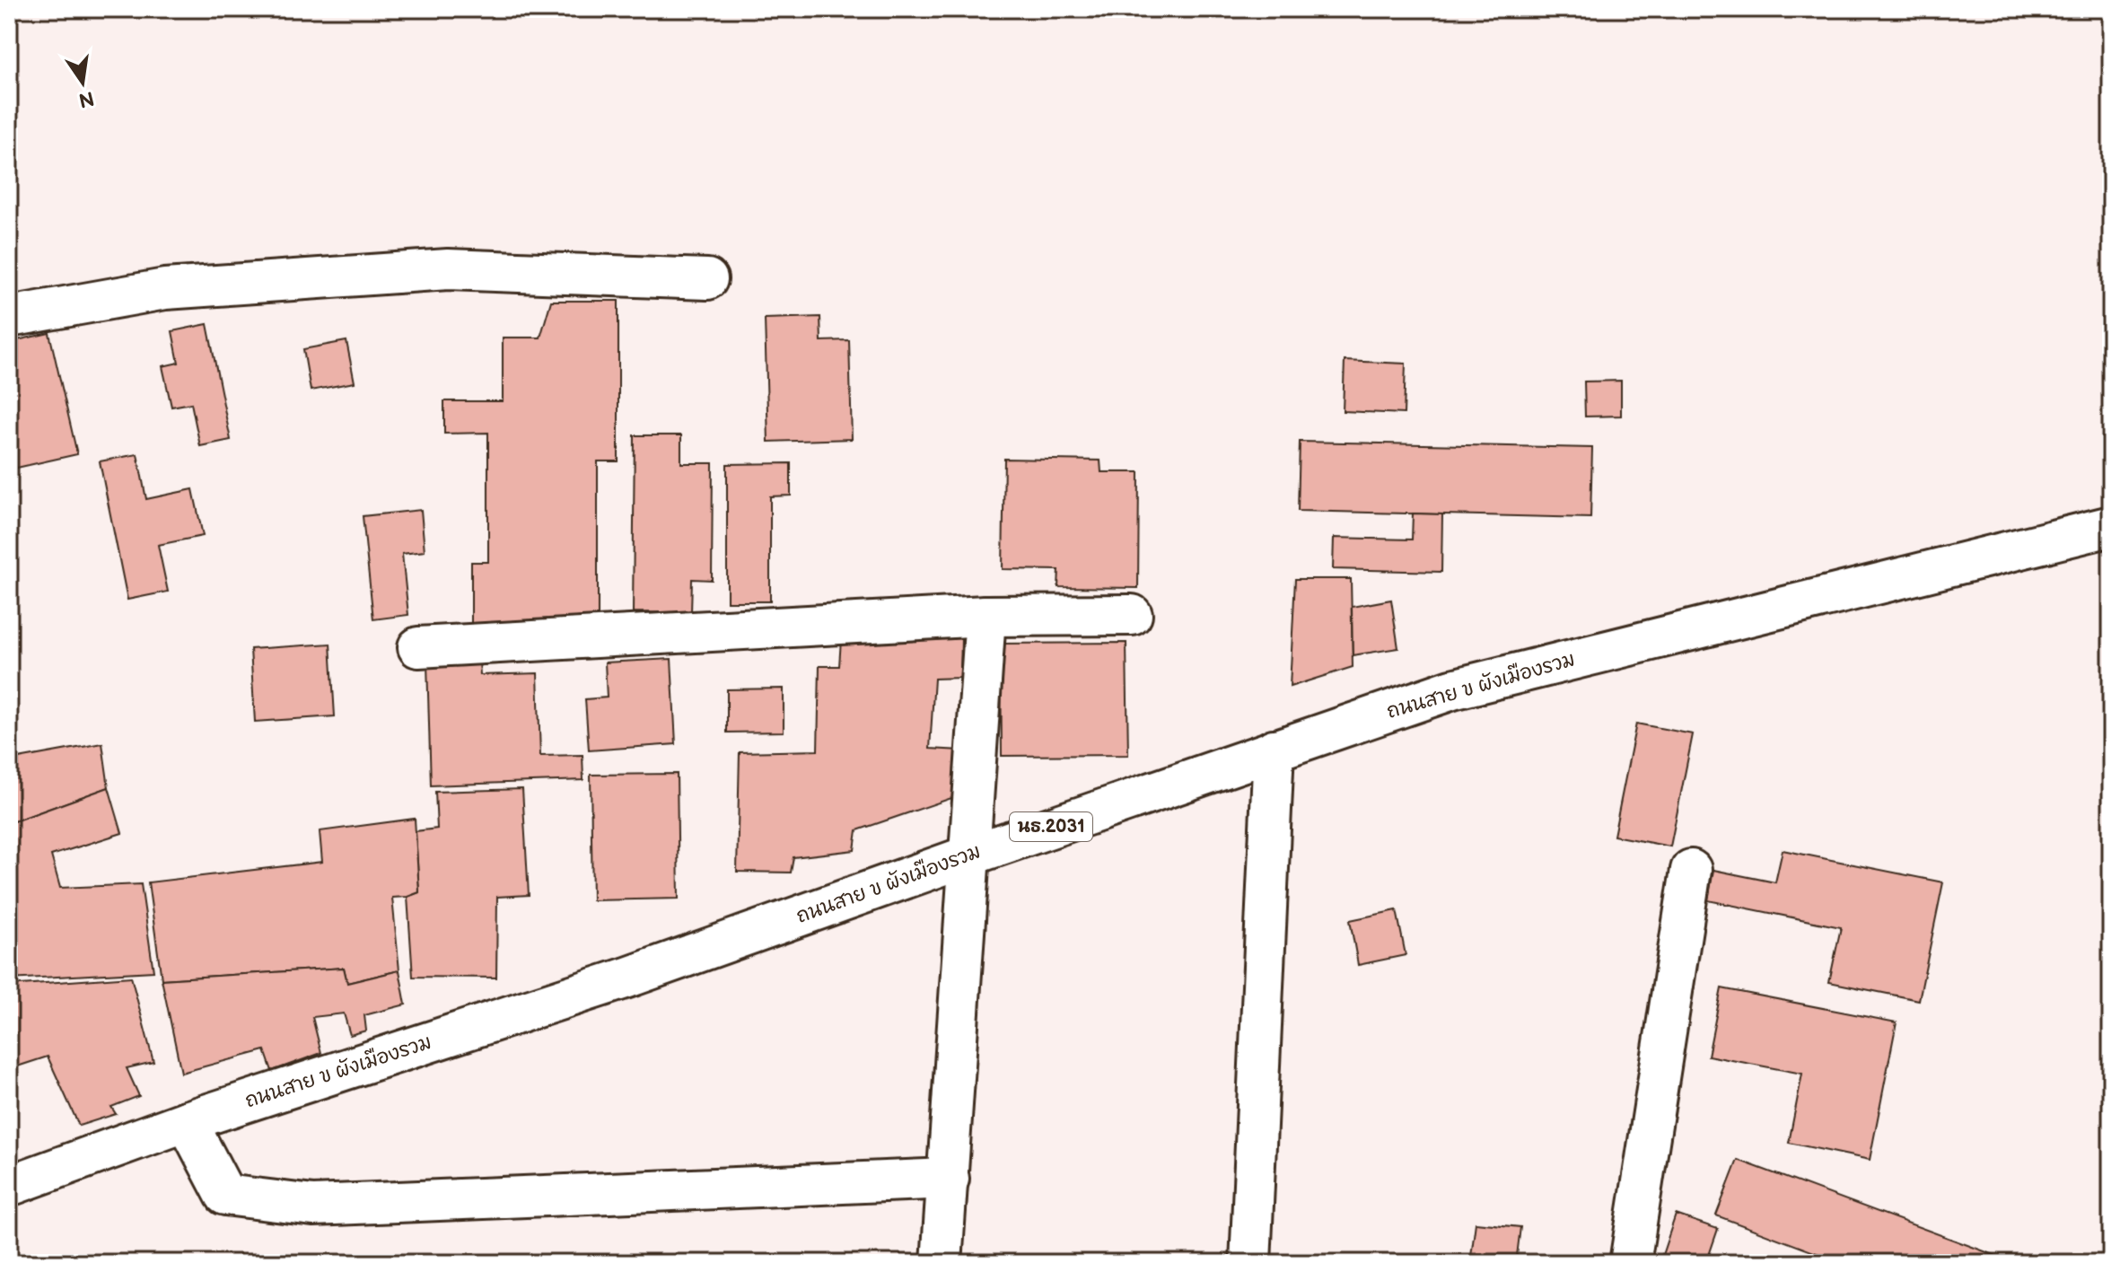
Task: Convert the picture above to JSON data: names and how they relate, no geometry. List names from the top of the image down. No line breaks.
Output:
{"streets":{"main road":["ถนนสาย ข ผังเมืองรวม","นธ.2031"]},"north":"bottom"}
